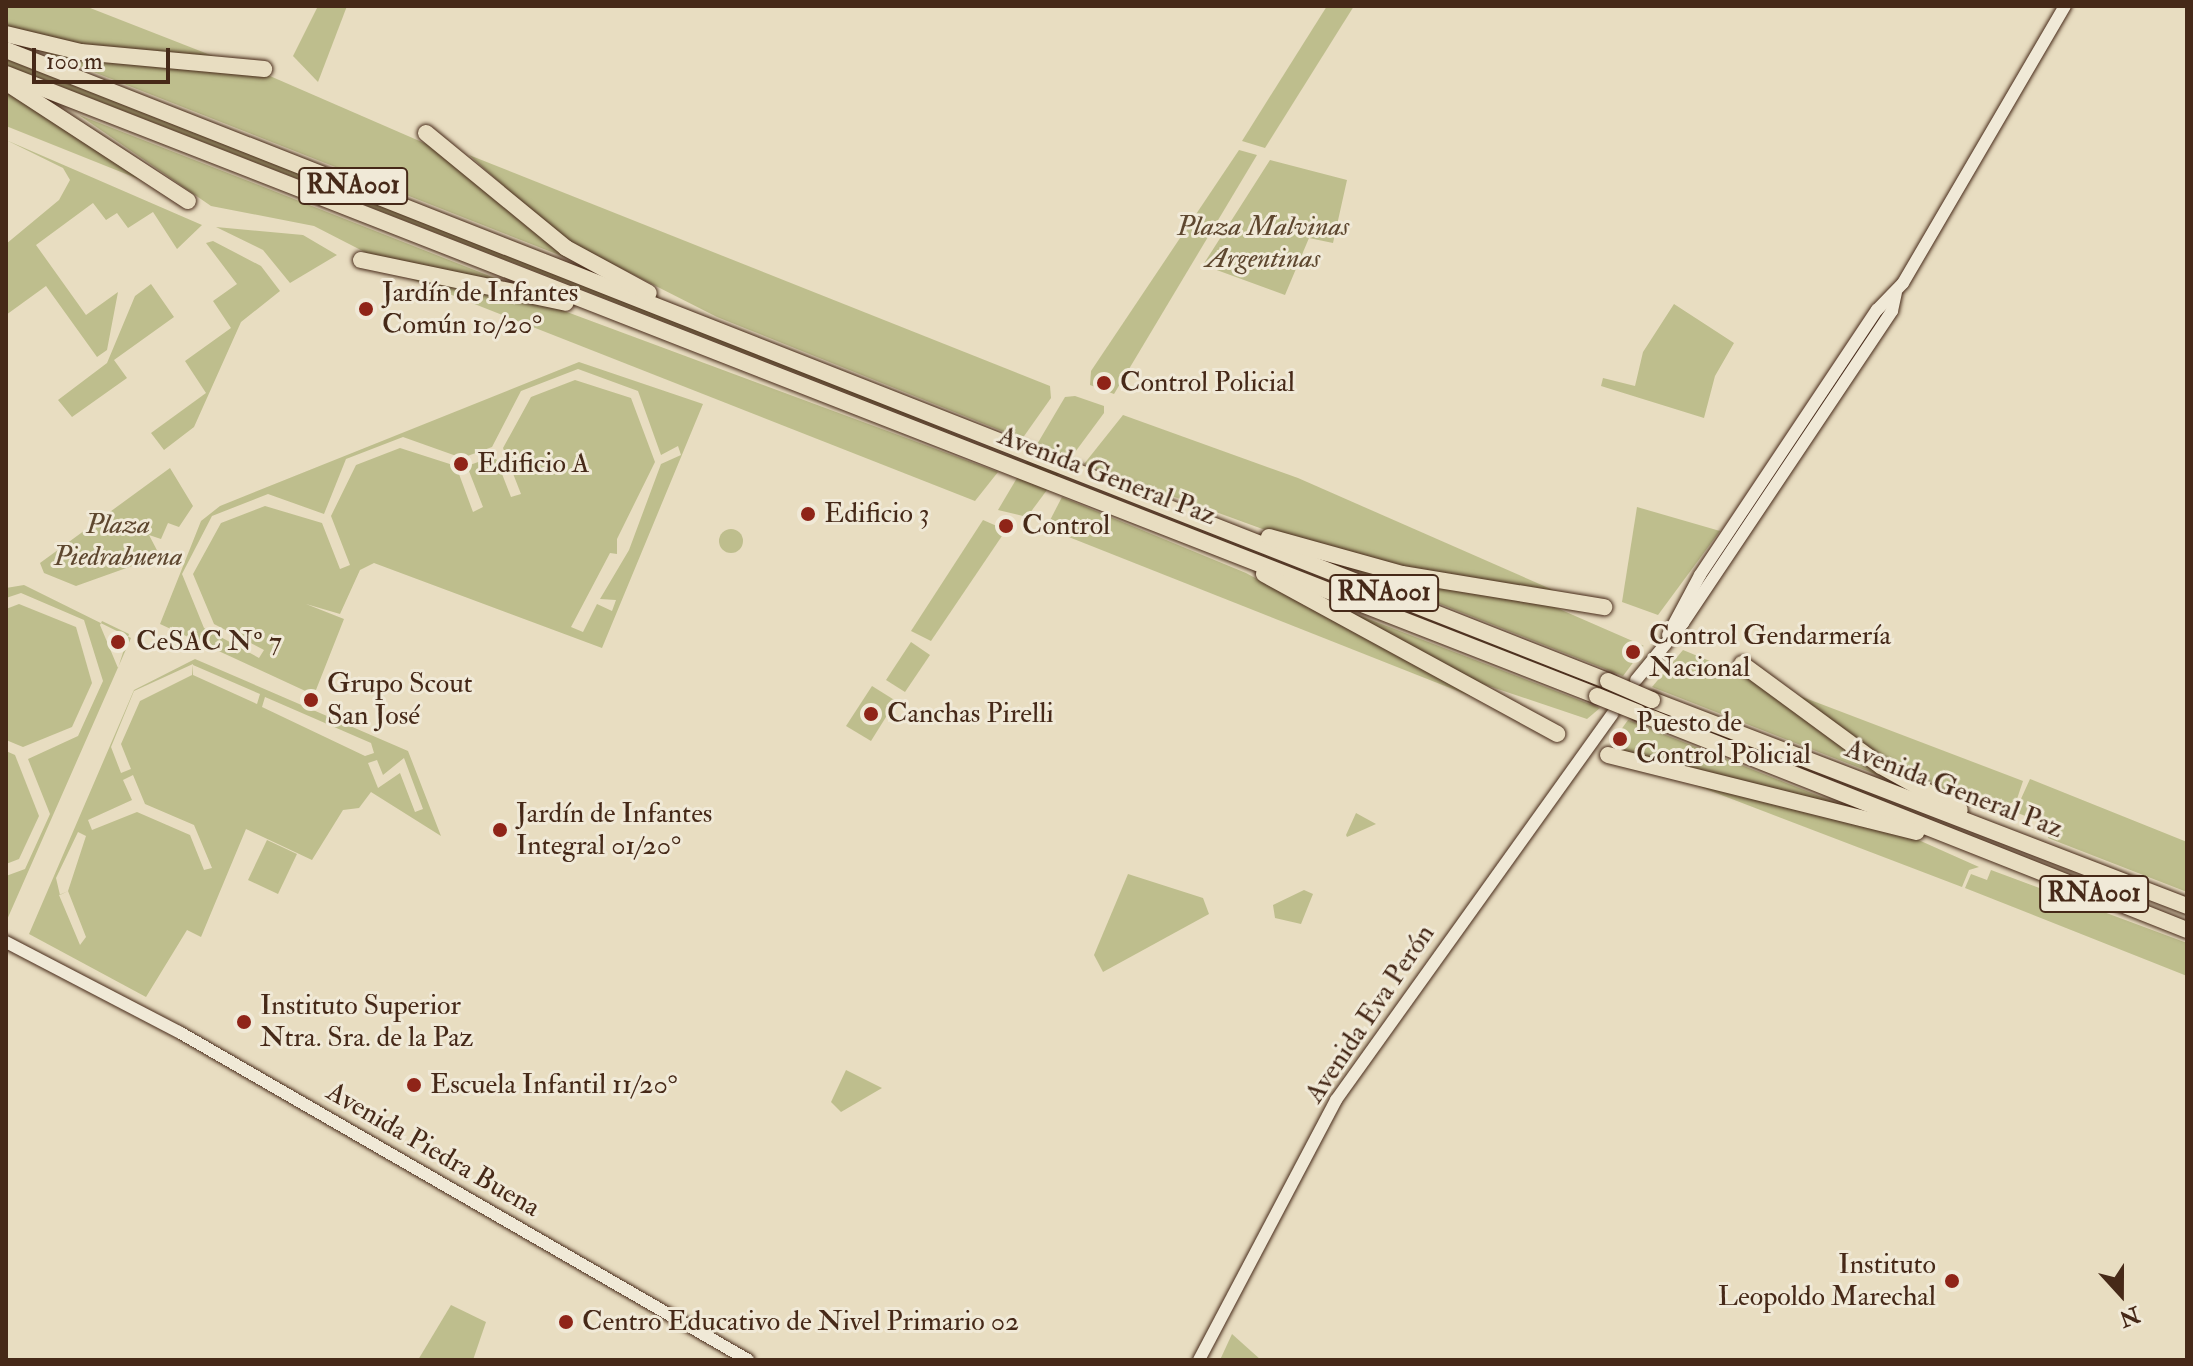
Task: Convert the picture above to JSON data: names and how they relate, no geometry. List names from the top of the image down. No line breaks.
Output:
{"streets":{"highway":["RNA001","Avenida General Paz"],"main road":["Avenida Eva Perón","Avenida Piedra Buena"]},"parks":["Plaza Malvinas Argentinas","Plaza Piedrabuena"],"places":["Jardín de Infantes Común 10/20°","Control Policial","Edificio A","Edificio 3","Control","CeSAC Nº 7","Control Gendarmería Nacional","Grupo Scout San José","Canchas Pirelli","Puesto de Control Policial","Jardín de Infantes Integral 01/20°","Instituto Superior Ntra. Sra. de la Paz","Escuela Infantil 11/20°","Instituto Leopoldo Marechal","Centro Educativo de Nivel Primario 02"],"scale_bar":"100 m","north":"bottom"}
